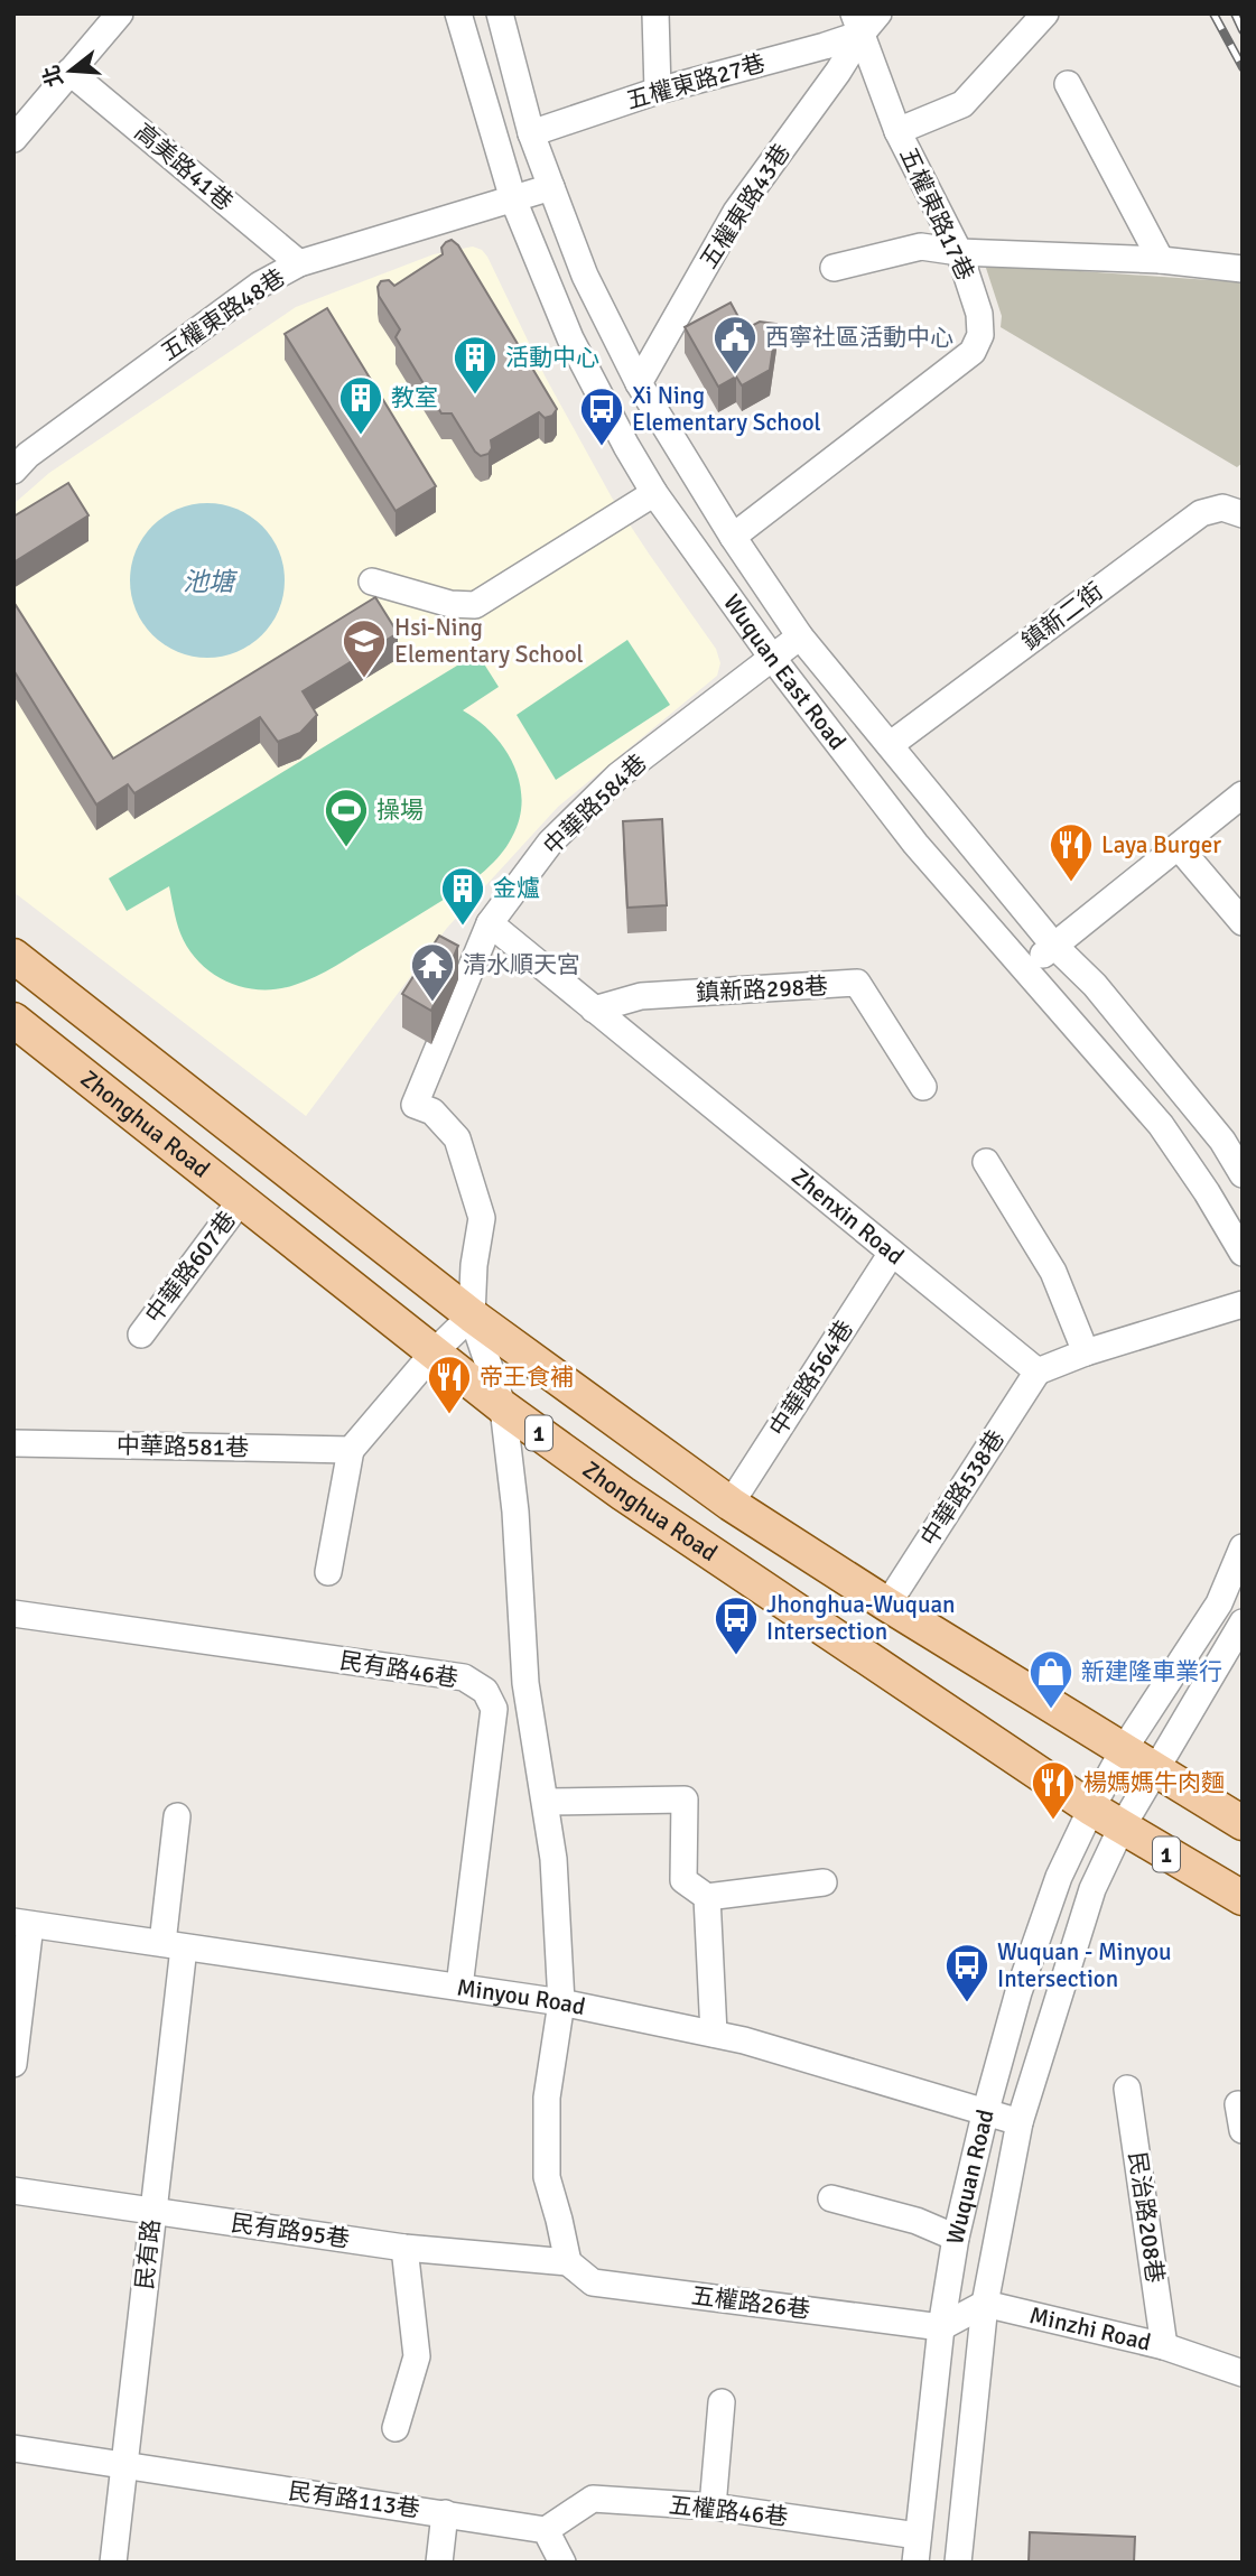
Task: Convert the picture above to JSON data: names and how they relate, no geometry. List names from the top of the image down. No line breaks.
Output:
{"streets":{"main road":["Zhonghua Road","1"],"street":["五權東路27巷","高美路41巷","五權東路43巷","五權東路17巷","五權東路48巷","鎮新二街","Wuquan East Road","中華路584巷","鎮新路298巷","Zhenxin Road","中華路607巷","中華路564巷","中華路581巷","中華路538巷","民有路46巷","Minyou Road","Wuquan Road","民治路208巷","民有路95巷","民有路","五權路26巷","Minzhi Road","民有路113巷","五權路46巷"]},"crossings":[["五權東路27巷","五權東路43巷"],["五權東路27巷","五權東路17巷"],["五權東路27巷","Wuquan East Road"],["高美路41巷","五權東路48巷"],["五權東路43巷","五權東路17巷"],["五權東路43巷","Wuquan East Road"],["五權東路17巷","Wuquan East Road"],["五權東路48巷","Wuquan East Road"],["鎮新二街","Wuquan East Road"],["Wuquan East Road","中華路584巷"],["中華路584巷","Zhonghua Road"],["中華路584巷","Zhenxin Road"],["中華路584巷","1"],["鎮新路298巷","Zhenxin Road"],["Zhonghua Road","中華路607巷"],["Zhonghua Road","Wuquan Road"],["Zhenxin Road","中華路564巷"],["Zhenxin Road","中華路538巷"],["中華路564巷","1"],["1","中華路538巷"],["民有路46巷","Minyou Road"],["Minyou Road","Wuquan Road"],["Minyou Road","民有路"],["Wuquan Road","五權路26巷"],["Wuquan Road","Minzhi Road"],["Wuquan Road","五權路46巷"],["民治路208巷","Minzhi Road"],["民有路95巷","民有路"],["民有路95巷","五權路26巷"],["民有路","民有路113巷"],["民有路113巷","五權路46巷"]],"water":["池塘"],"places":{"public building":["西寧社區活動中心"],"building":["活動中心","教室","金爐"],"bus stop":["Xi Ning Elementary School","Jhonghua-Wuquan Intersection","Wuquan - Minyou Intersection"],"school or university":["Hsi-Ning Elementary School"],"sports":["操場"],"restaurant":["Laya Burger","帝王食補","楊媽媽牛肉麵"],"temple":["清水順天宮"],"shop":["新建隆車業行"]},"north":"left"}
